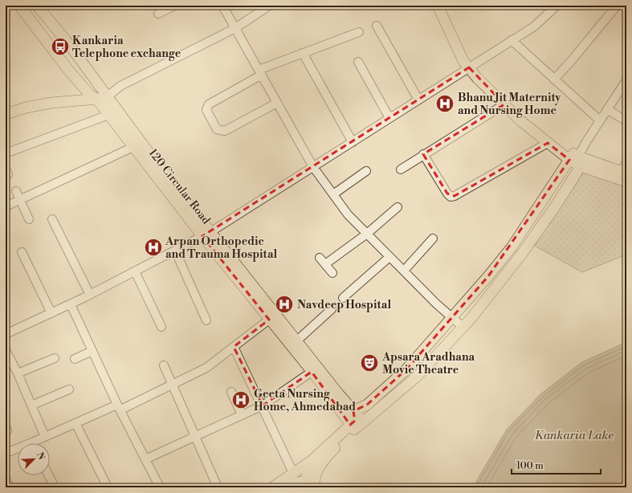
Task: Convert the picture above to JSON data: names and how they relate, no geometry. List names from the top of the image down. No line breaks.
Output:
{"streets":{"main road":["120 Circular Road"]},"water":["Kankaria Lake"],"places":{"bus stop":["Kankaria Telephone exchange"],"hospital":["Bhanu Jit Maternity and Nursing Home","Arpan Orthopedic and Trauma Hospital","Navdeep Hospital","Geeta Nursing Home, Ahmedabad"],"theatre":["Apsara Aradhana Movie Theatre"]},"scale_bar":"100 m","north":"top right"}
